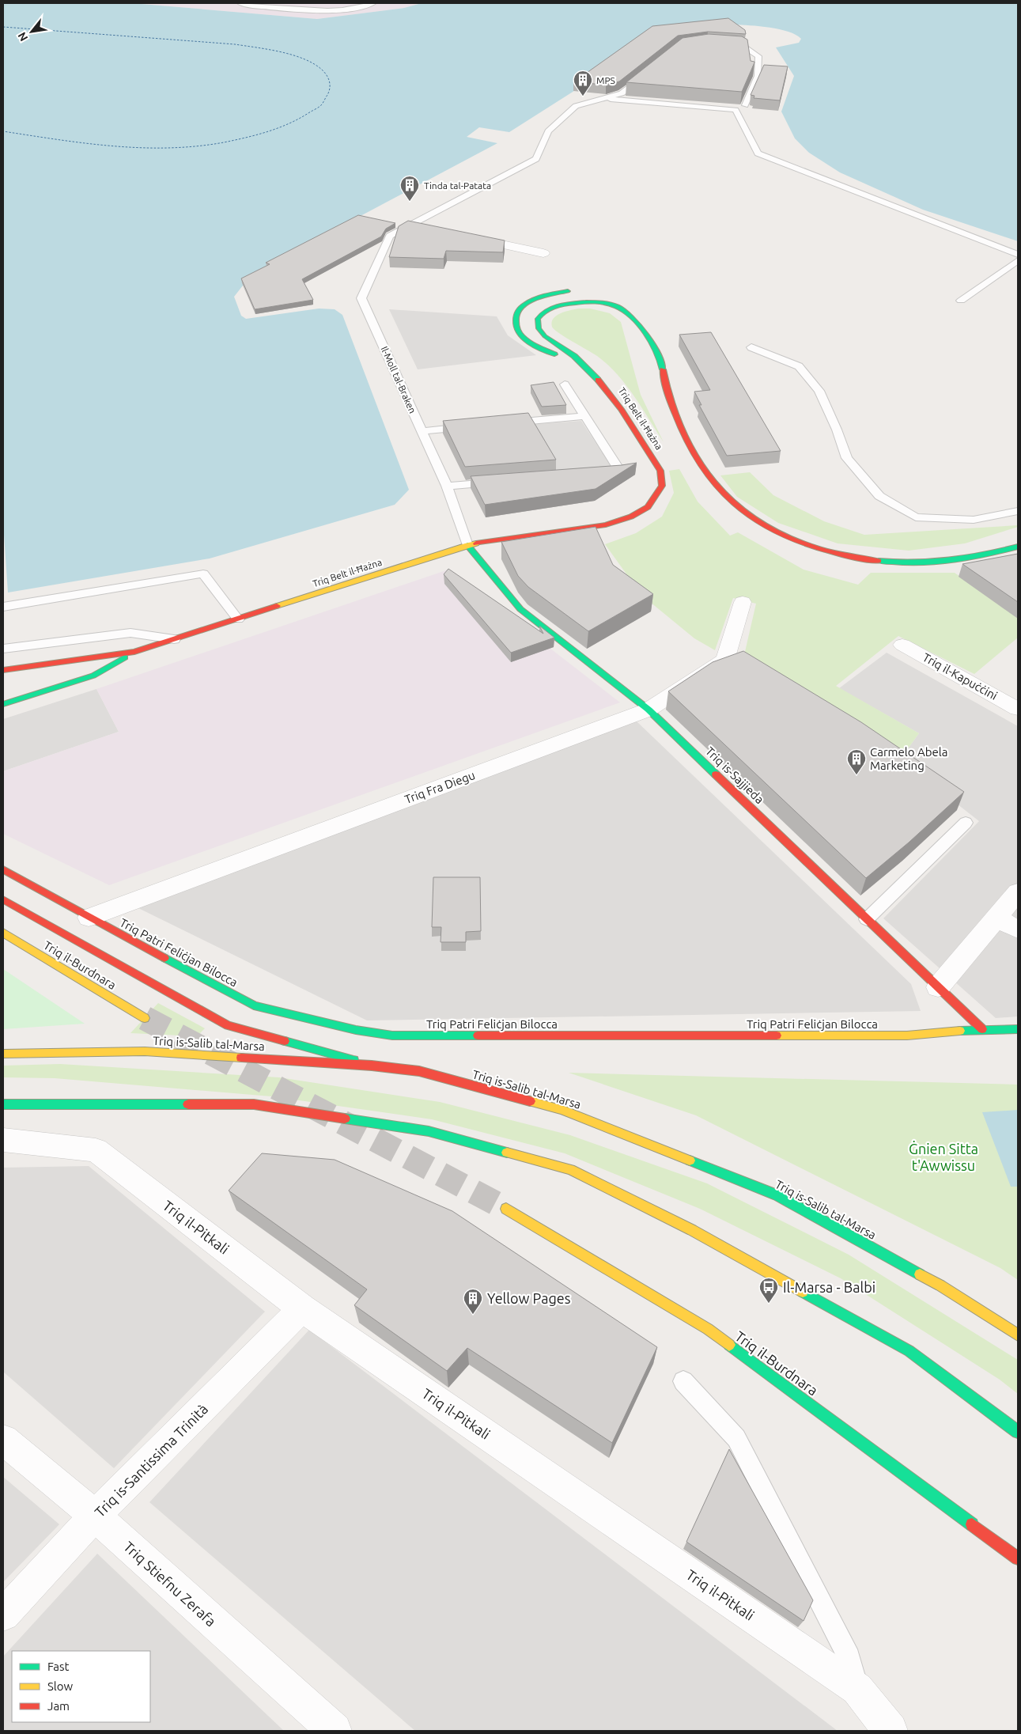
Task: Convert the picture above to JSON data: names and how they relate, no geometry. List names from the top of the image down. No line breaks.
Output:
{"streets":{"main road":["Triq Belt il-Ħażna","Triq is-Sajjieda","Triq Patri Feliċjan Bilocca","Triq il-Burdnara","Triq is-Salib tal-Marsa"],"street":["Triq il-Kapuċċini","Triq Fra Diegu","Triq il-Pitkali","Triq is-Santissima Trinità","Triq Stiefnu Zerafa"],"lane":["Il-Moll tal-Braken"]},"crossings":[["Il-Moll tal-Braken","Triq Belt il-Ħażna"],["Il-Moll tal-Braken","Triq is-Sajjieda"],["Triq Belt il-Ħażna","Triq is-Sajjieda"],["Triq is-Sajjieda","Triq Fra Diegu"],["Triq is-Sajjieda","Triq Patri Feliċjan Bilocca"],["Triq Fra Diegu","Triq Patri Feliċjan Bilocca"],["Triq il-Pitkali","Triq is-Santissima Trinità"],["Triq is-Santissima Trinità","Triq Stiefnu Zerafa"]],"parks":["Ġnien Sitta t'Awwissu"],"places":{"building":["MPS","Tinda tal-Patata","Carmelo Abela Marketing","Yellow Pages"],"bus stop":["Il-Marsa - Balbi"]},"legend":["Fast","Slow","Jam"],"north":"bottom left"}
